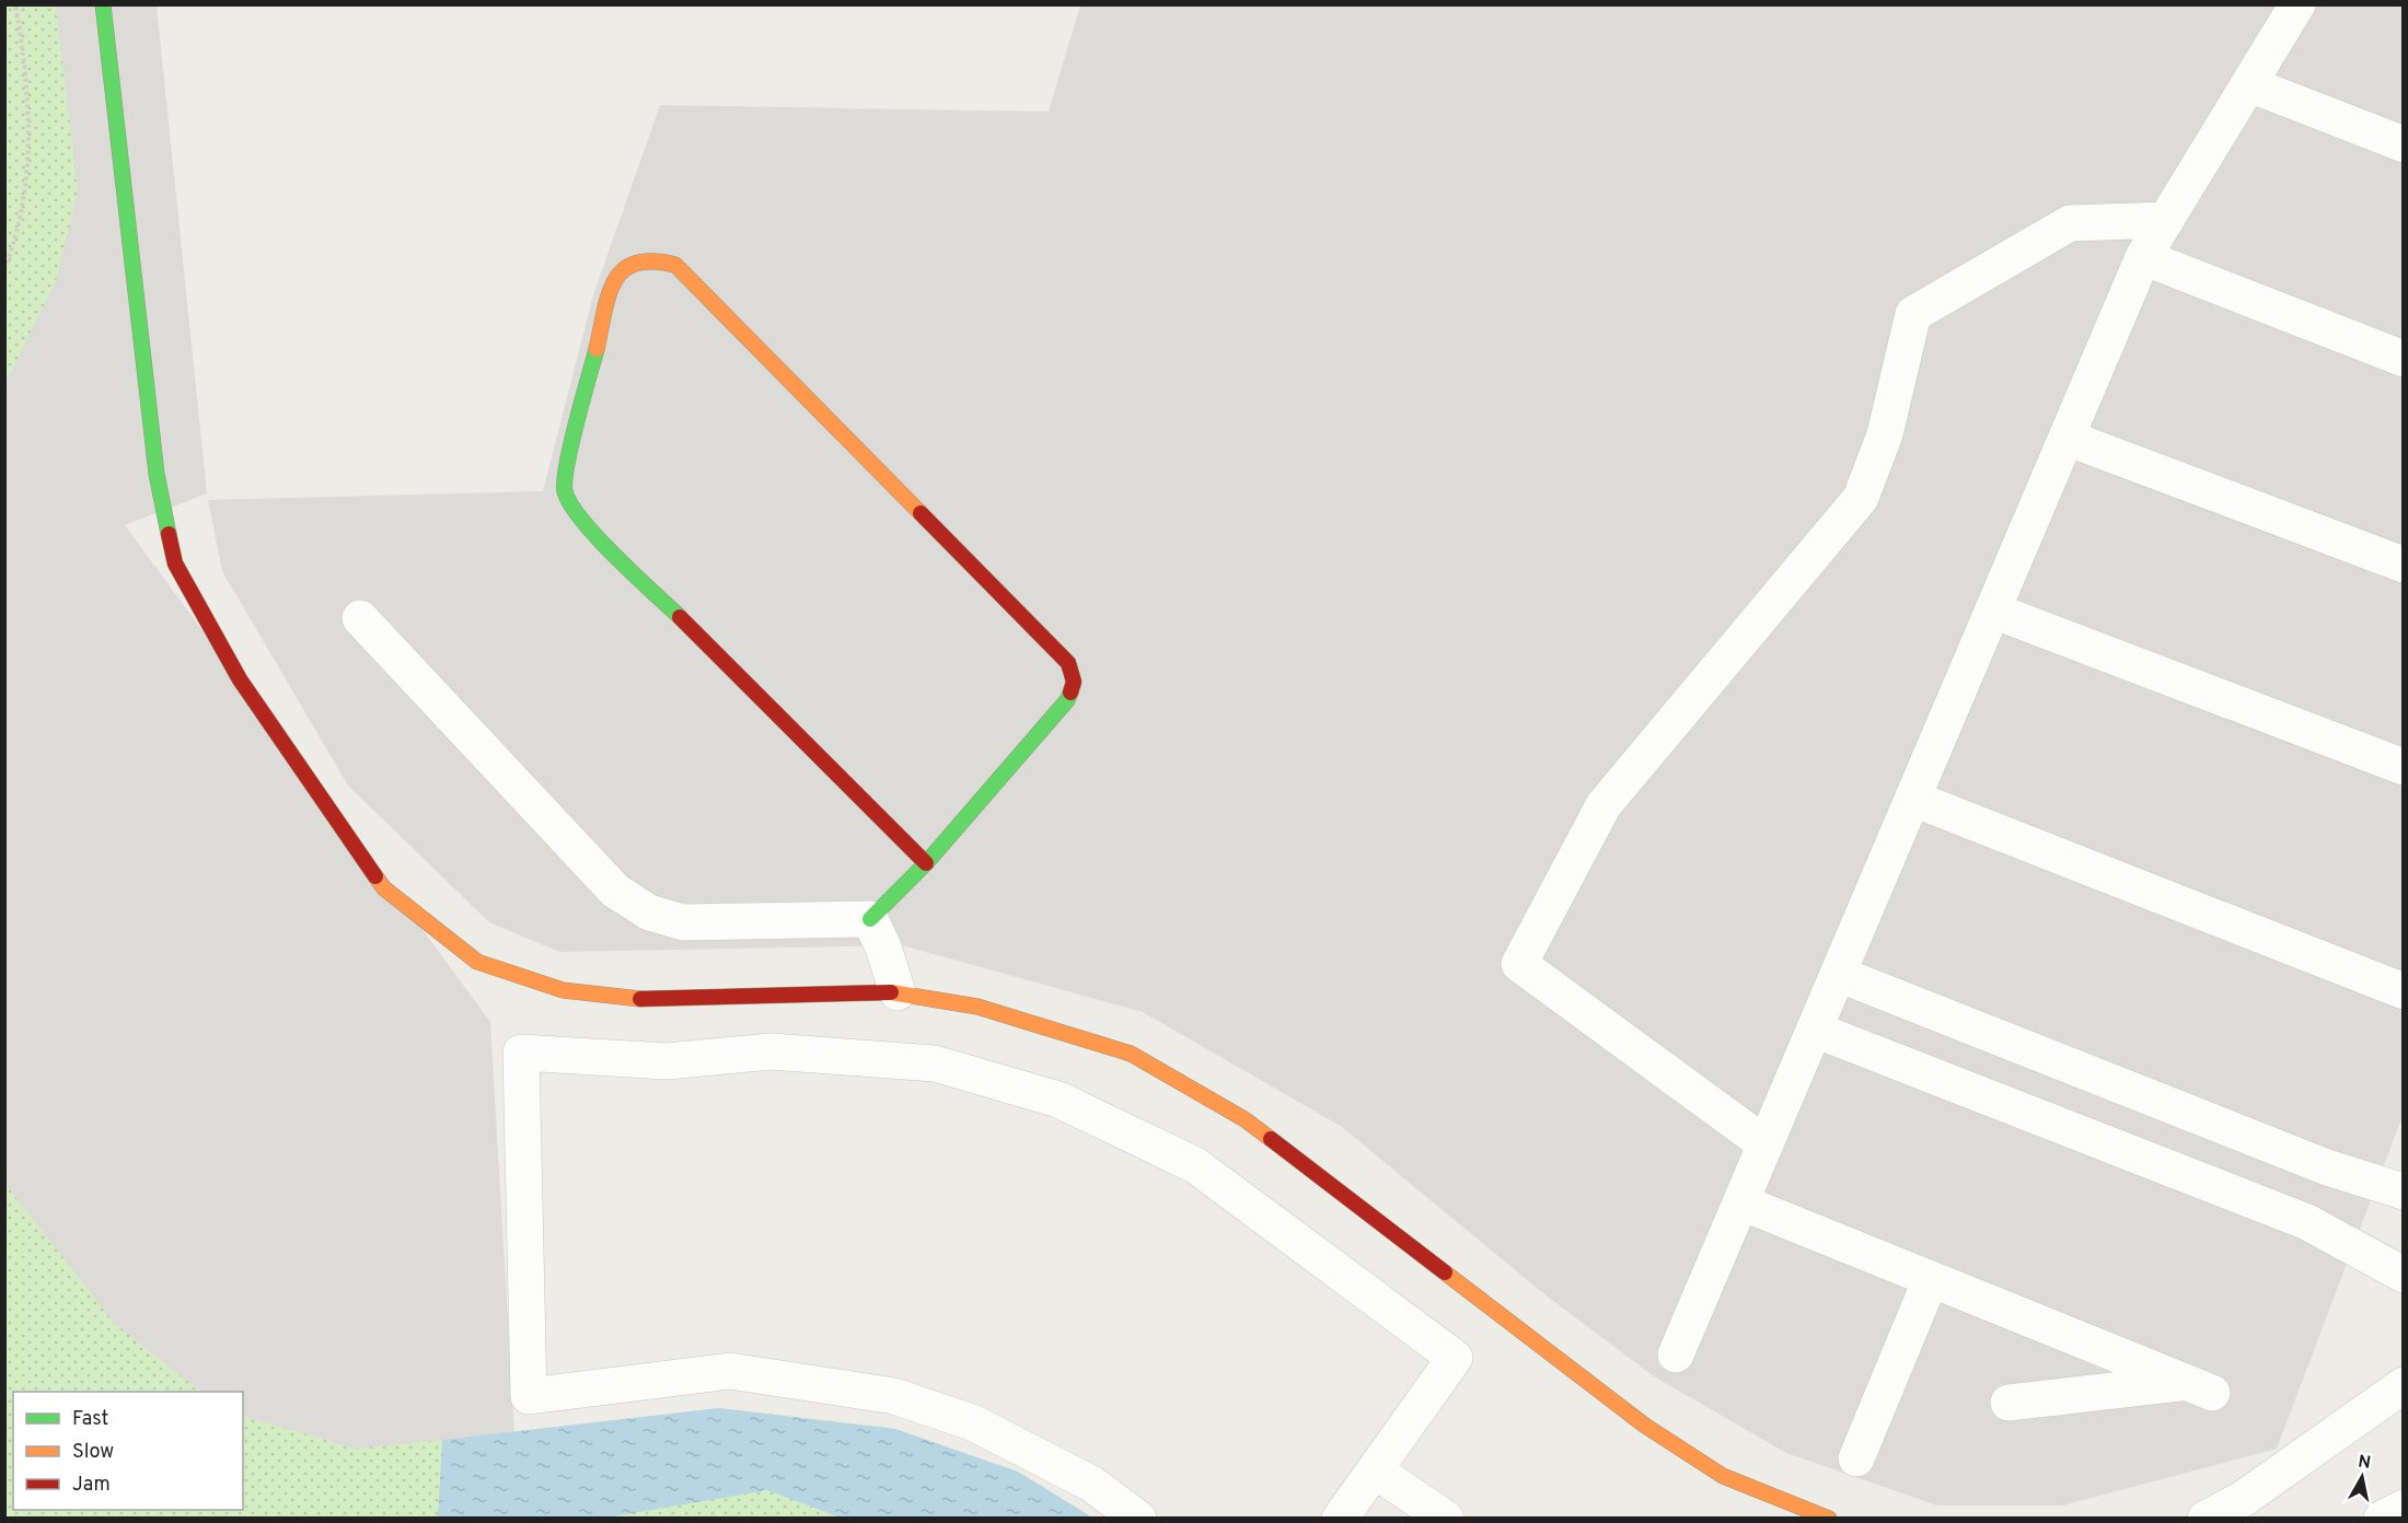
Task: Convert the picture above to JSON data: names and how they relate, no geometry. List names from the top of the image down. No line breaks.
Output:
{"legend":["Fast","Slow","Jam"],"north":"top"}
